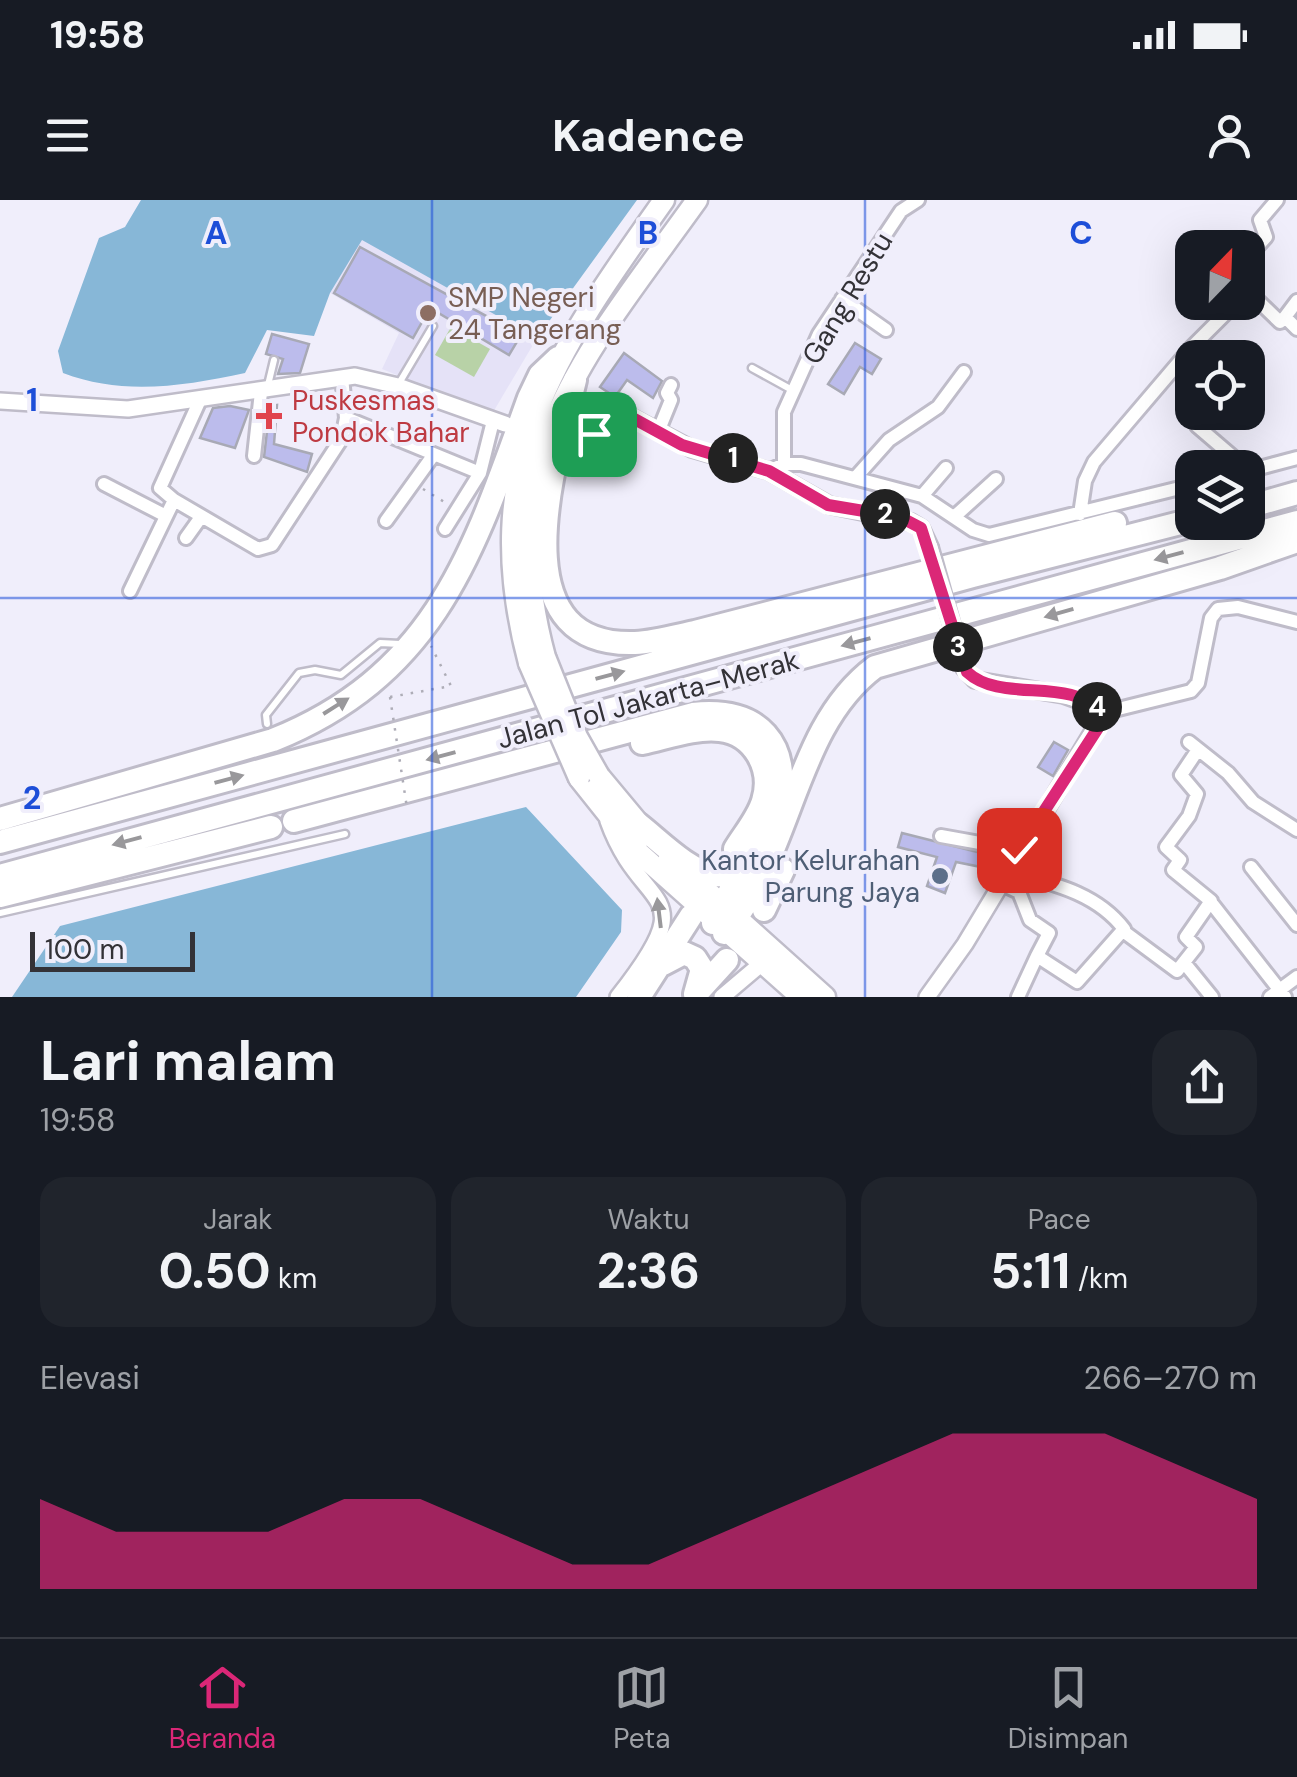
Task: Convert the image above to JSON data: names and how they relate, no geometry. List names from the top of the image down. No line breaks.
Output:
{"streets":{"highway":["Jalan Tol Jakarta–Merak"],"street":["Gang Restu"]},"places":{"other":["SMP Negeri 24 Tangerang","Kantor Kelurahan Parung Jaya"],"health":["Puskesmas Pondok Bahar"]},"scale_bar":"100 m","north":"top right","page":{"status":"19:58","header":"Kadence","pins":["1","2","3","4"],"scale":"100 m","heading":["Lari malam","19:58"],"stats":[["Jarak","0.50 km"],["Waktu","2:36"],["Pace","5:11 /km"]],"chart":["Elevasi","266–270 m"],"tabs":["Beranda","Peta","Disimpan"]},"grid":{"columns":["A","B","C"],"rows":["1","2"]}}
